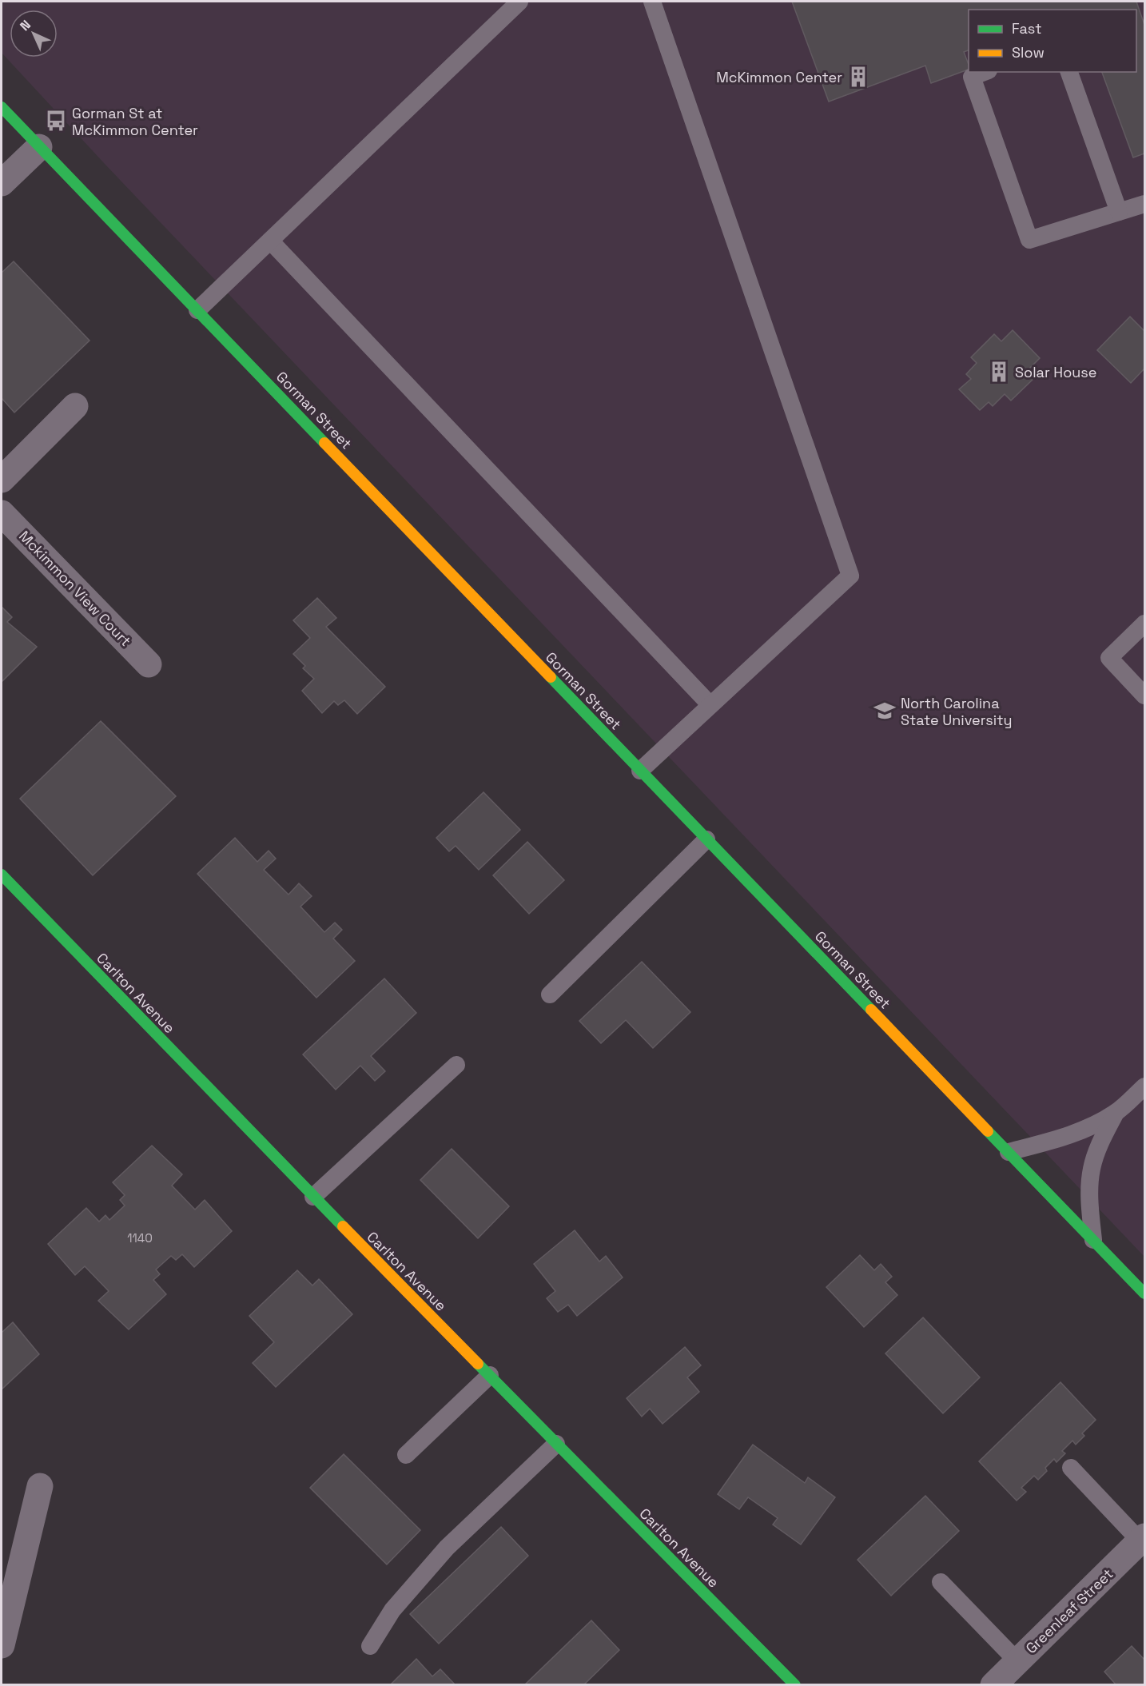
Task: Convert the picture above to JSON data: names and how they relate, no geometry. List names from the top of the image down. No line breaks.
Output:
{"streets":{"main road":["Gorman Street","Carlton Avenue"],"street":["Mckimmon View Court","Greenleaf Street"]},"places":{"building":["McKimmon Center","Solar House"],"bus stop":["Gorman St at McKimmon Center"],"school or university":["North Carolina State University"]},"house_numbers":["1140"],"legend":["Fast","Slow"],"north":"top left"}
